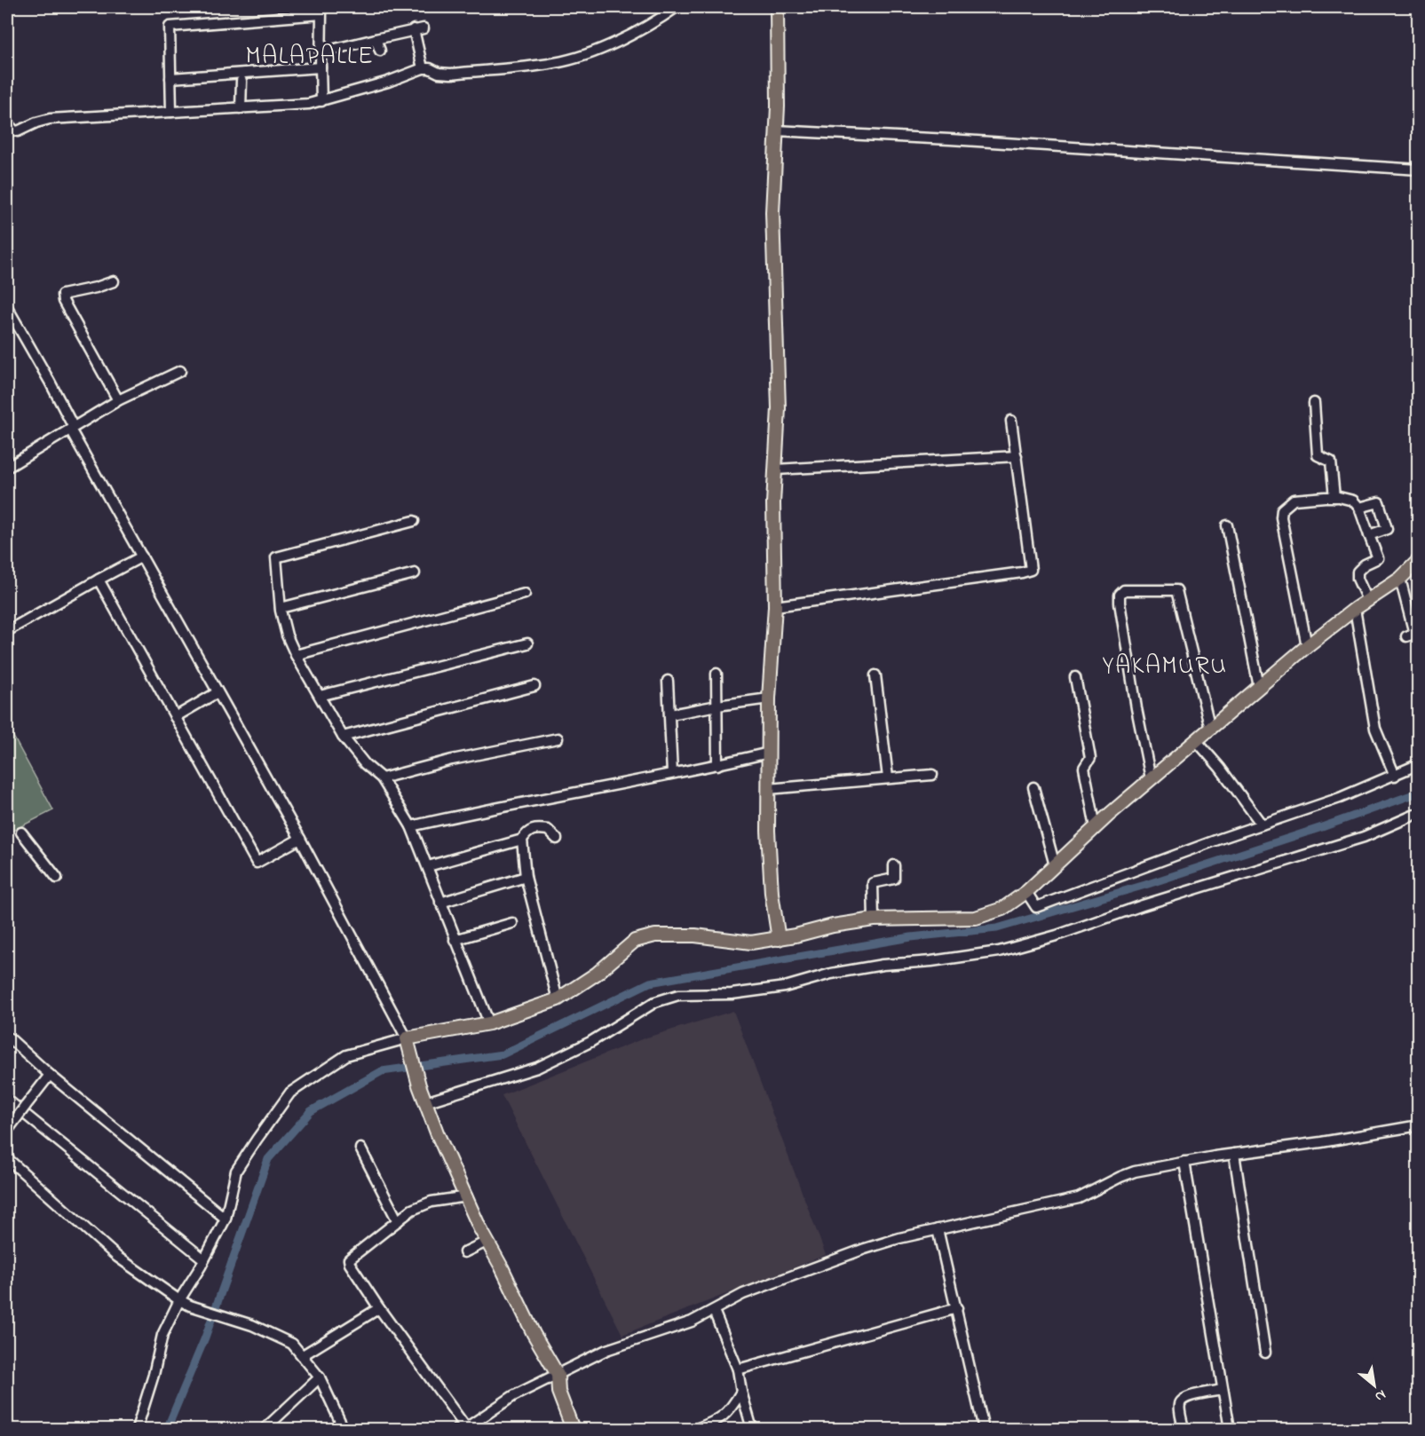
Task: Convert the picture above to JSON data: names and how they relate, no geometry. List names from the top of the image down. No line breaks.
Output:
{"districts":["MALAPALLE","YAKAMURU"],"north":"bottom right"}
